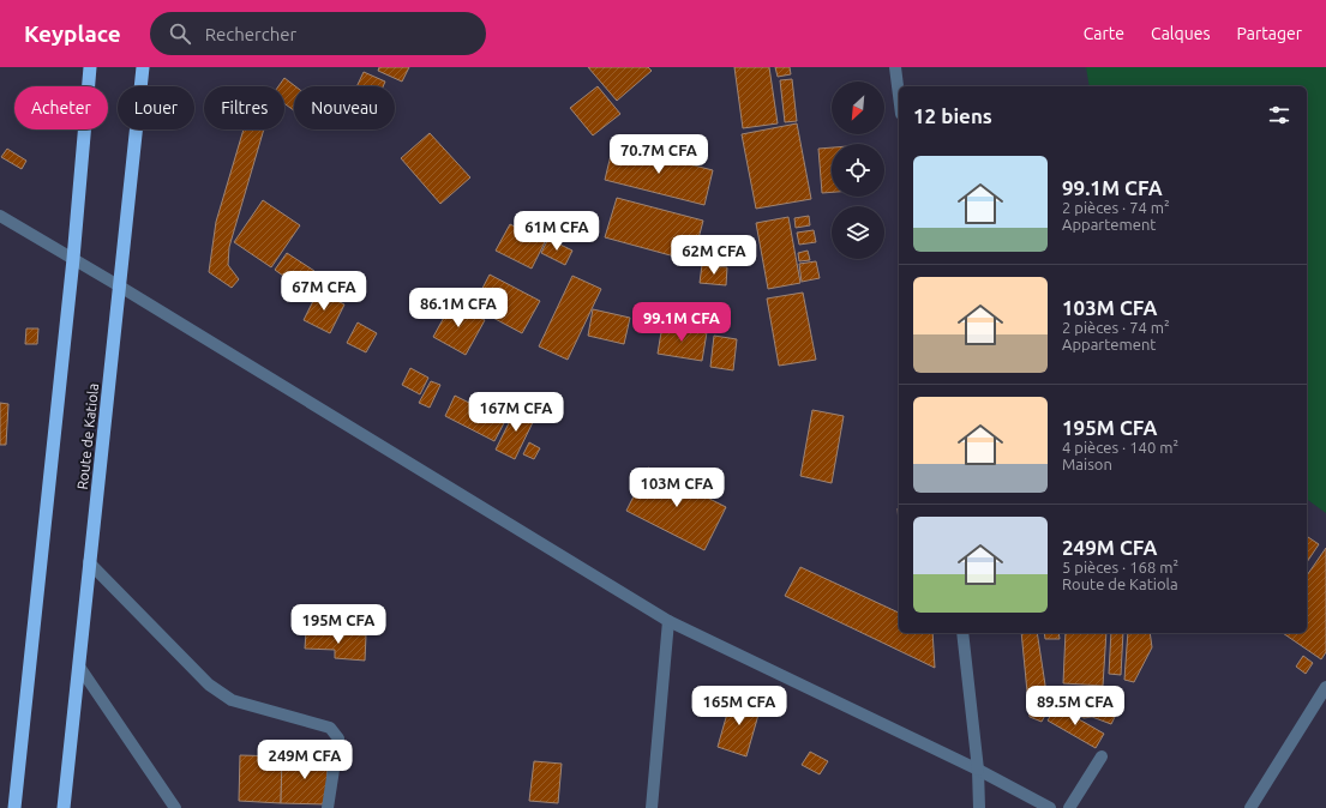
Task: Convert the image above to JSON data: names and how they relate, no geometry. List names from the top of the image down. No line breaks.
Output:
{"streets":{"highway":["Route de Katiola"]},"north":"bottom left","page":{"header":"Keyplace","search":"Rechercher","nav":["Carte","Calques","Partager"],"chip":["Acheter","Louer","Filtres","Nouveau"],"heading":"12 biens","price":["70.7M CFA","61M CFA","62M CFA","67M CFA","86.1M CFA","99.1M CFA","167M CFA","103M CFA","195M CFA","165M CFA","89.5M CFA","249M CFA"],"list":[{"name":"99.1M CFA","note":"2 pièces · 74 m² · Appartement"},{"name":"103M CFA","note":"2 pièces · 74 m² · Appartement"},{"name":"195M CFA","note":"4 pièces · 140 m² · Maison"},{"name":"249M CFA","note":"5 pièces · 168 m² · Route de Katiola"}]}}
